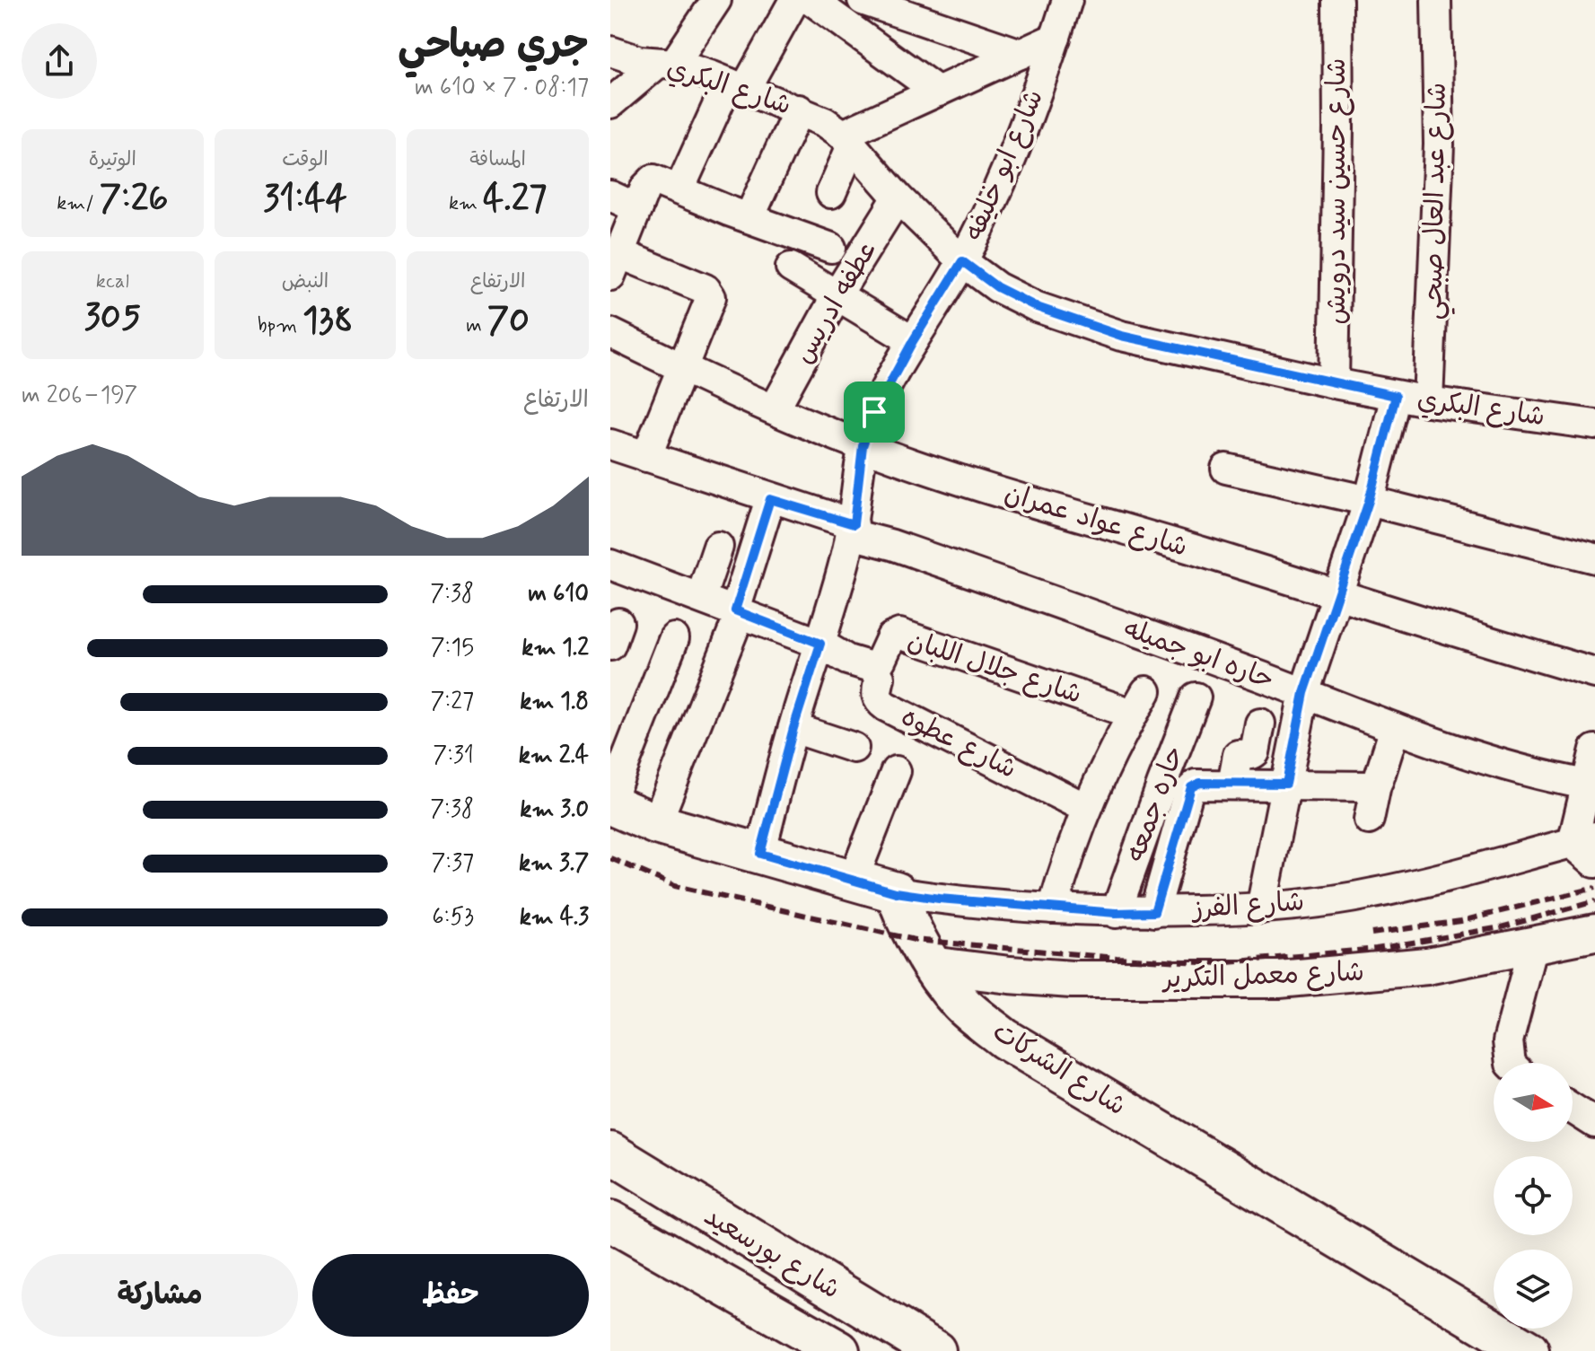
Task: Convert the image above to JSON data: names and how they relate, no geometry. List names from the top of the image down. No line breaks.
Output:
{"streets":{"main road":["شارع الشركات","شارع بورسعيد"],"street":["شارع البكري","شارع ابو خليفه","شارع حسين سيد درويش","شارع عبد العال صبحي","عطفه ادريس","شارع عواد عمران","حاره ابو جميله","شارع جلال اللبان","شارع عطوه","حاره جمعه","شارع الفرز","شارع معمل التكرير"]},"crossings":[["شارع البكري","شارع ابو خليفه"],["شارع البكري","شارع حسين سيد درويش"],["شارع البكري","شارع عبد العال صبحي"],["شارع البكري","عطفه ادريس"],["شارع ابو خليفه","شارع عواد عمران"],["شارع ابو خليفه","حاره ابو جميله"],["عطفه ادريس","شارع عواد عمران"],["شارع جلال اللبان","شارع عطوه"],["حاره جمعه","شارع الفرز"],["شارع الفرز","شارع الشركات"],["شارع معمل التكرير","شارع الشركات"]],"north":"right","page":{"heading":["جري صباحي","08:17 · 7 × 610 m"],"stats":[["المسافة","4.27 km"],["الوقت","31:44"],["الوتيرة","7:26 /km"],["الارتفاع","70 m"],["النبض","138 bpm"],["kcal","305"]],"chart":["الارتفاع","197–206 m"],"list":[{"name":"610 m","note":"7:38"},{"name":"1.2 km","note":"7:15"},{"name":"1.8 km","note":"7:27"},{"name":"2.4 km","note":"7:31"},{"name":"3.0 km","note":"7:38"},{"name":"3.7 km","note":"7:37"},{"name":"4.3 km","note":"6:53"}],"buttons":["حفظ","مشاركة"]}}
